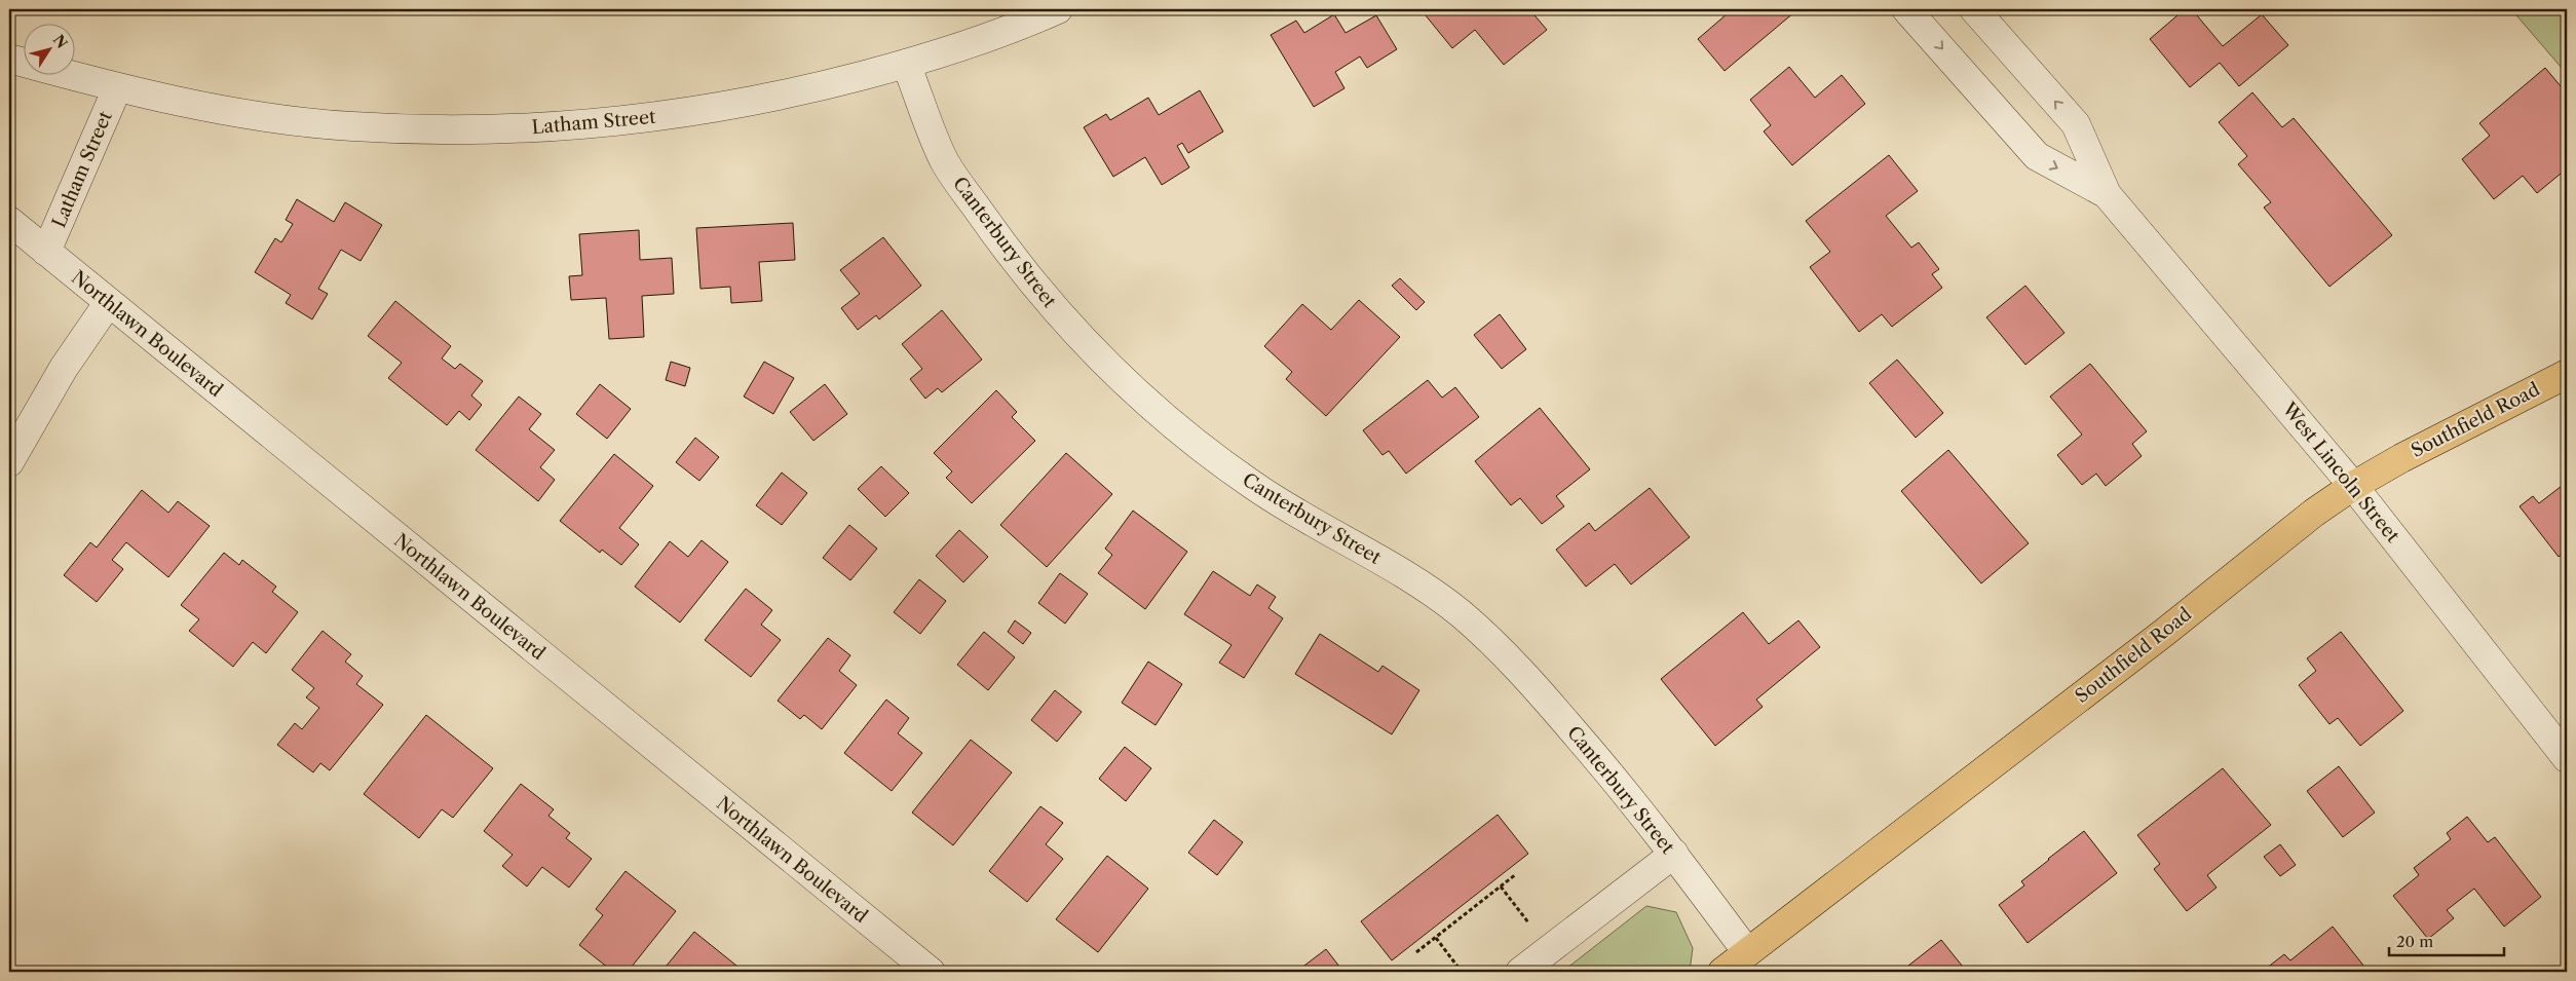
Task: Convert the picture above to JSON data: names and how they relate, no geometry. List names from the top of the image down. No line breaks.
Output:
{"streets":{"main road":["Southfield Road"],"street":["Latham Street","Canterbury Street","Northlawn Boulevard","West Lincoln Street"]},"crossings":[["Latham Street","Canterbury Street"],["Latham Street","Northlawn Boulevard"],["Canterbury Street","Southfield Road"],["Southfield Road","West Lincoln Street"]],"scale_bar":"20 m","north":"top right"}
